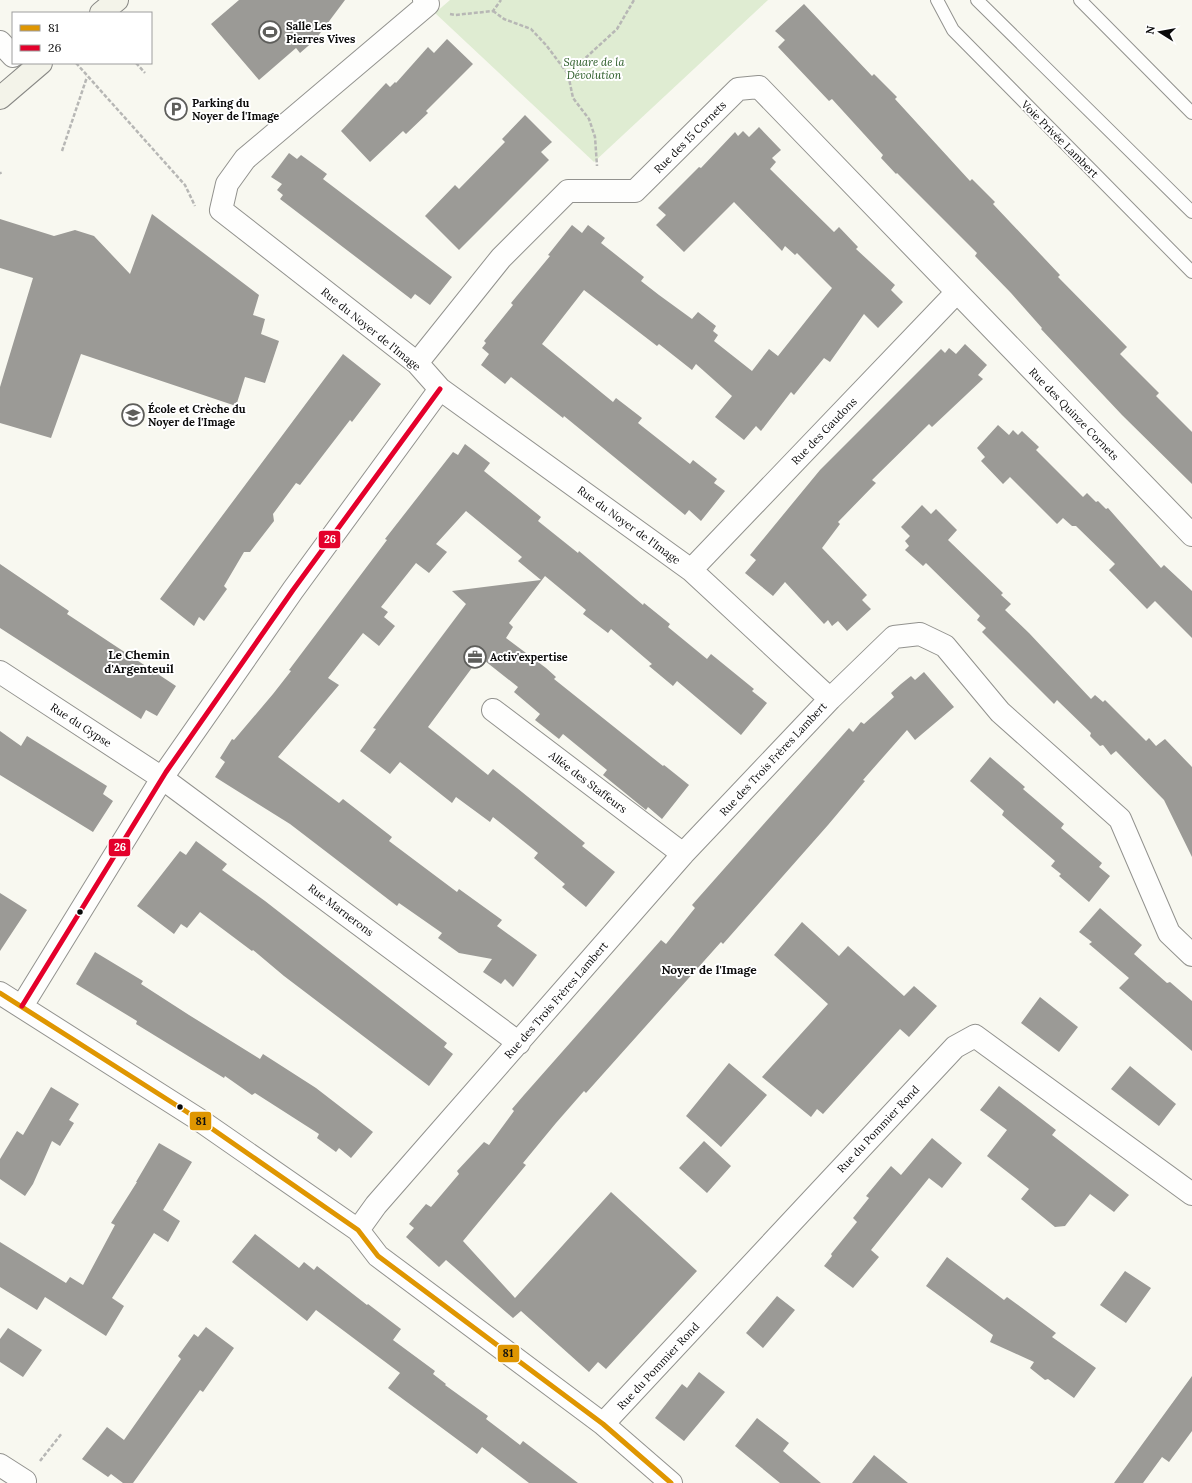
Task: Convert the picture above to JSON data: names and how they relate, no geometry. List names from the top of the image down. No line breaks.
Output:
{"streets":{"street":["Rue des 15 Cornets","Rue du Noyer de l'Image","Rue des Quinze Cornets","Rue des Gaudons","Rue du Gypse","Rue des Trois Frères Lambert","Allée des Staffeurs","Rue Marnerons","Rue du Pommier Rond"],"lane":["Voie Privée Lambert"]},"crossings":[["Rue des 15 Cornets","Rue du Noyer de l'Image"],["Rue des 15 Cornets","Rue des Quinze Cornets"],["Rue des 15 Cornets","Rue des Gaudons"],["Rue du Noyer de l'Image","Rue des Gaudons"],["Rue du Noyer de l'Image","Rue des Trois Frères Lambert"],["Rue des Quinze Cornets","Rue des Gaudons"],["Rue du Gypse","Rue Marnerons"],["Rue des Trois Frères Lambert","Allée des Staffeurs"],["Rue des Trois Frères Lambert","Rue Marnerons"]],"districts":["Le Chemin d'Argenteuil","Noyer de l'Image"],"parks":["Square de la Dévolution"],"places":{"sports":["Salle Les Pierres Vives"],"parking":["Parking du Noyer de l'Image"],"school or university":["École et Crèche du Noyer de l'Image"],"office":["Activ'expertise"]},"lines":["transit line 26","transit line 81"],"legend":["81","26"],"north":"left"}
